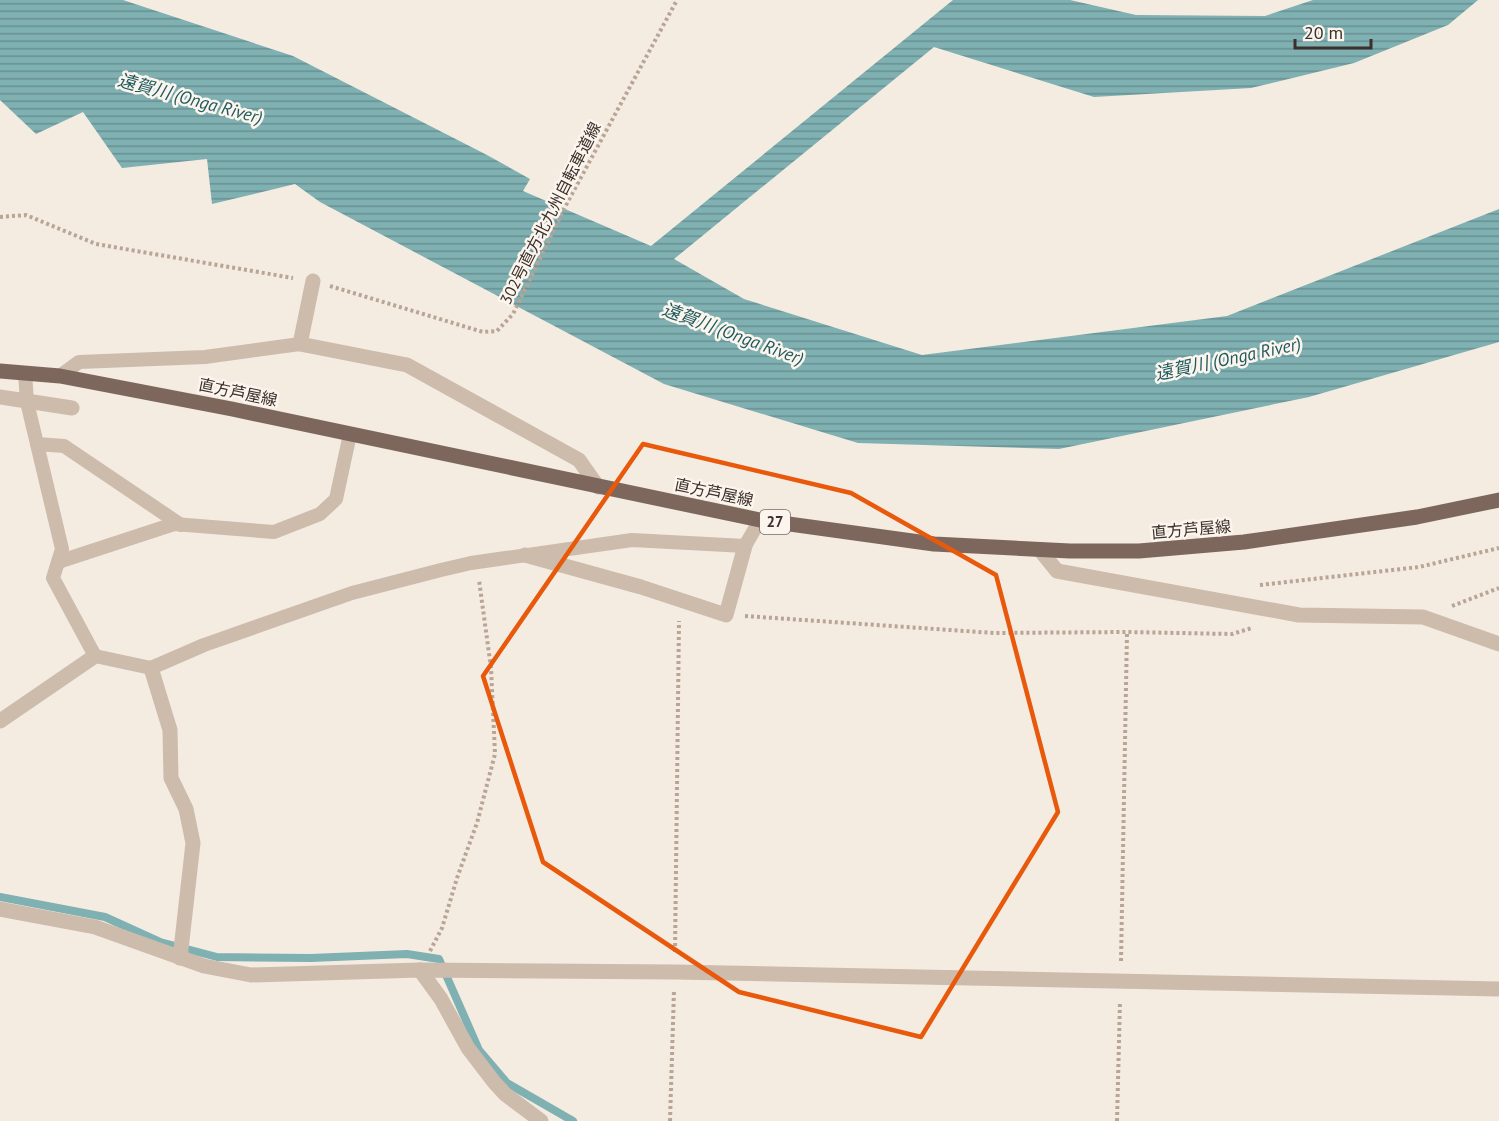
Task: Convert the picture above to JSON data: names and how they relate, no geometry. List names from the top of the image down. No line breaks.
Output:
{"streets":{"main road":["直方芦屋線","27"],"path":["302号直方北九州自転車道線"]},"water":["遠賀川 (Onga River)"],"scale_bar":"20 m"}
